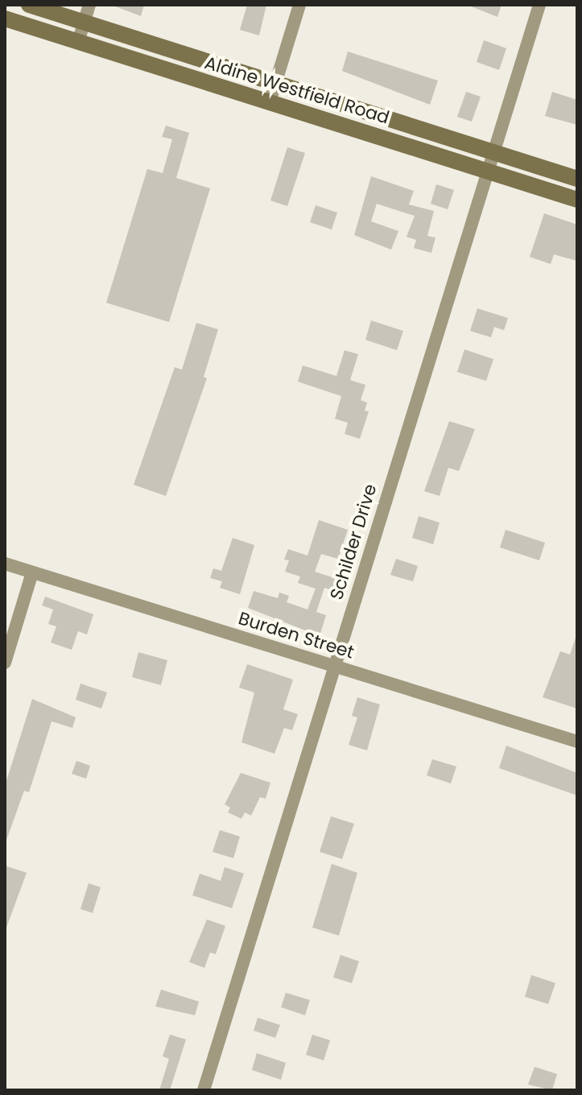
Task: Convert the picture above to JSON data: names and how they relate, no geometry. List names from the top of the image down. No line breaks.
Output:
{"streets":{"main road":["Aldine Westfield Road"],"street":["Schilder Drive","Burden Street"]},"crossings":[["Aldine Westfield Road","Schilder Drive"],["Schilder Drive","Burden Street"]]}
